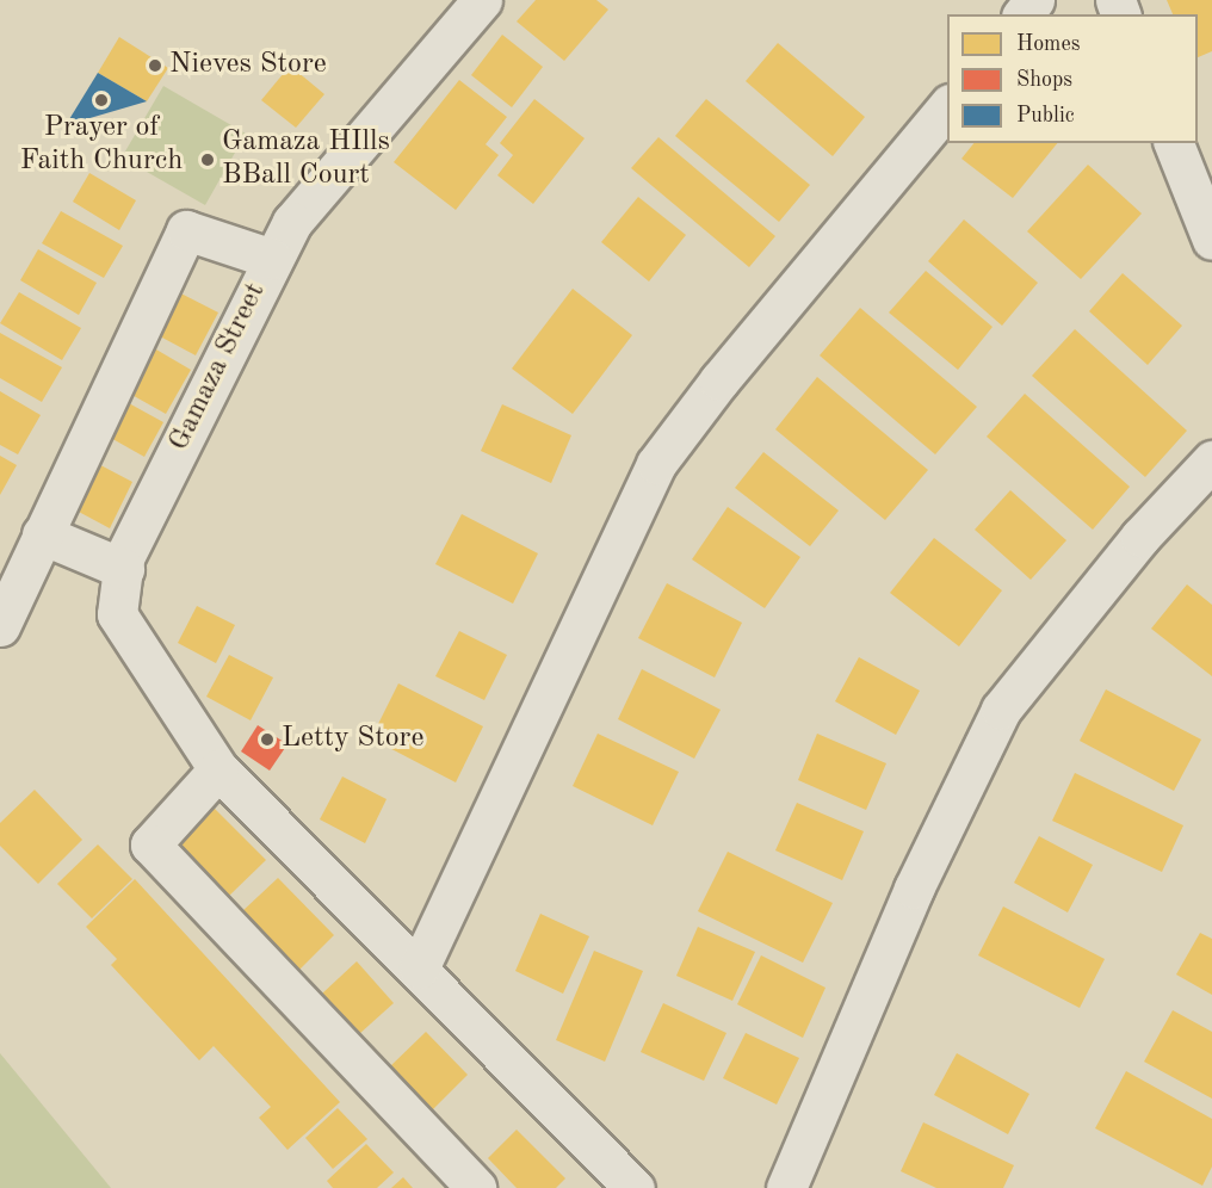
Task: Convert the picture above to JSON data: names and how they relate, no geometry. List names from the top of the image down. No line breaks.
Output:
{"streets":{"street":["Gamaza Street"]},"places":["Nieves Store","Prayer of Faith Church","Gamaza HIlls BBall Court","Letty Store"],"legend":["Homes","Shops","Public"]}
